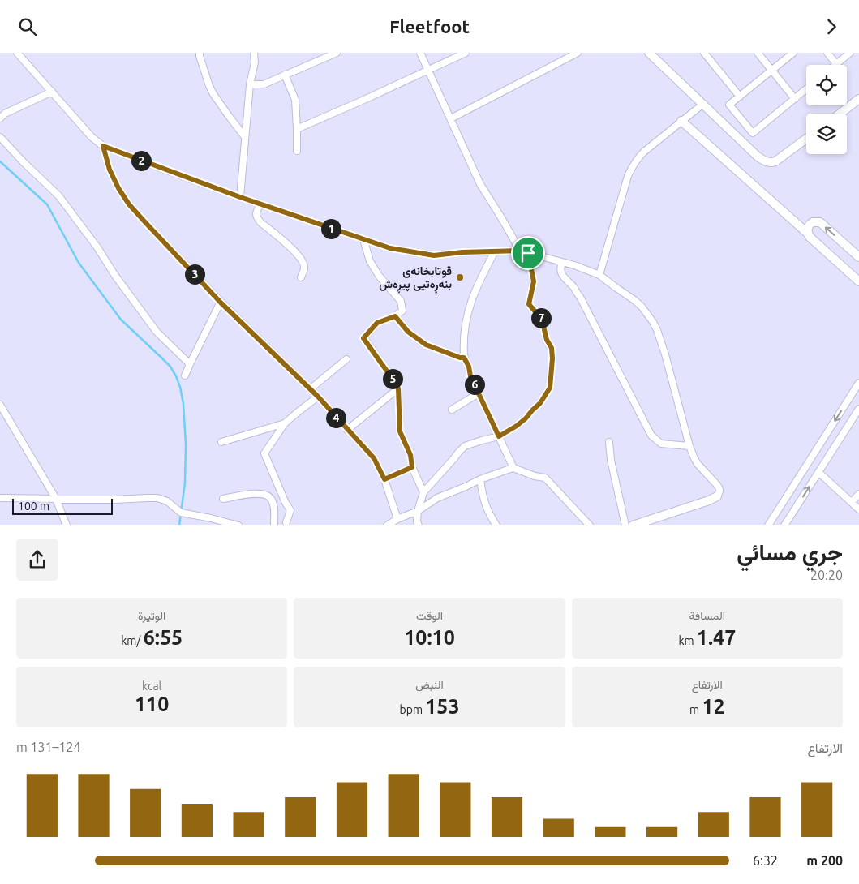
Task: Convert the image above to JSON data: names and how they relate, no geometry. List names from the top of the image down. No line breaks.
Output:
{"places":["قوتابخانەی بنەڕەتیی پیڕەش"],"scale_bar":"100 m","page":{"header":"Fleetfoot","pins":["2","1","3","7","5","6","4"],"scale":"100 m","heading":["جري مسائي","20:20"],"stats":[["المسافة","1.47 km"],["الوقت","10:10"],["الوتيرة","6:55 /km"],["الارتفاع","12 m"],["النبض","153 bpm"],["kcal","110"]],"chart":["الارتفاع","124–131 m"],"list":[{"name":"200 m","note":"6:32"}]}}
